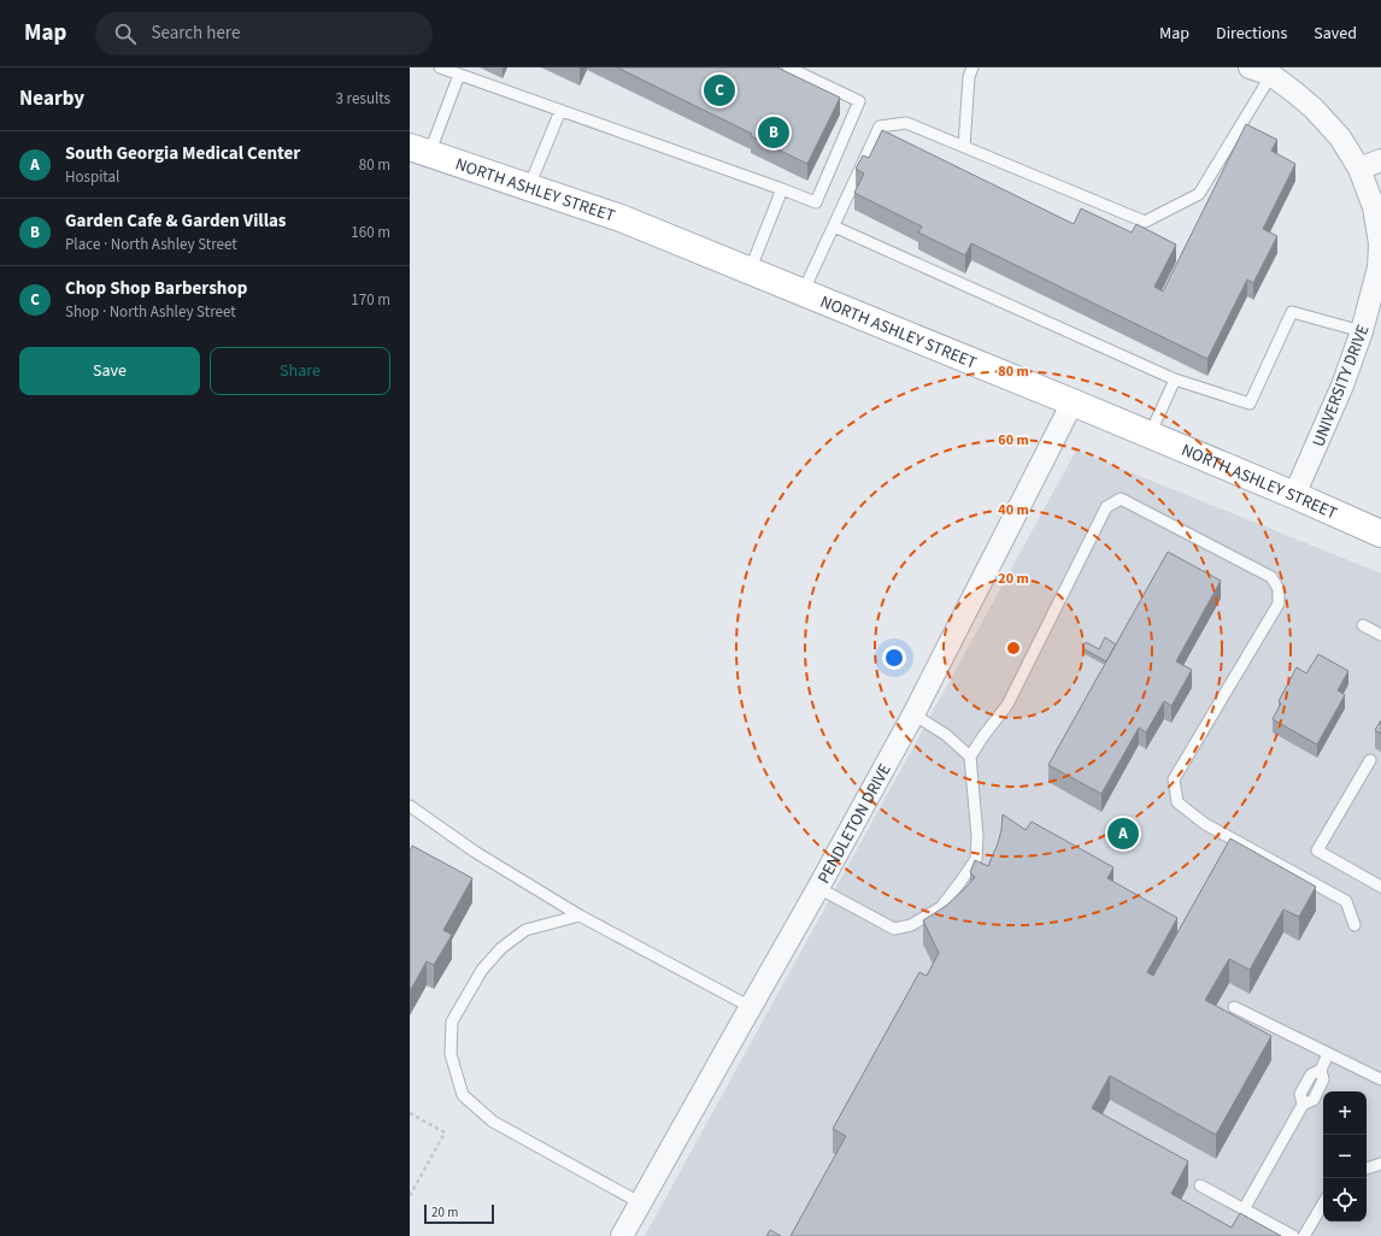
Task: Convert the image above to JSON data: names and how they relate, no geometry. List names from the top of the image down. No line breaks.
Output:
{"streets":{"main road":["NORTH ASHLEY STREET"],"street":["UNIVERSITY DRIVE","PENDLETON DRIVE"]},"crossings":[["NORTH ASHLEY STREET","UNIVERSITY DRIVE"],["NORTH ASHLEY STREET","PENDLETON DRIVE"]],"scale_bar":"20 m","page":{"header":"Map","search":"Search here","nav":["Map","Directions","Saved"],"heading":["Nearby","3 results"],"pins":["C","B","A"],"list":[{"mark":"A","name":"South Georgia Medical Center","note":"Hospital","value":"80 m"},{"mark":"B","name":"Garden Cafe & Garden Villas","note":"Place · North Ashley Street","value":"160 m"},{"mark":"C","name":"Chop Shop Barbershop","note":"Shop · North Ashley Street","value":"170 m"}],"buttons":["Save","Share"],"map_buttons":["+","−"],"scale":"20 m"},"rings":["80 m","60 m","40 m","20 m"]}
